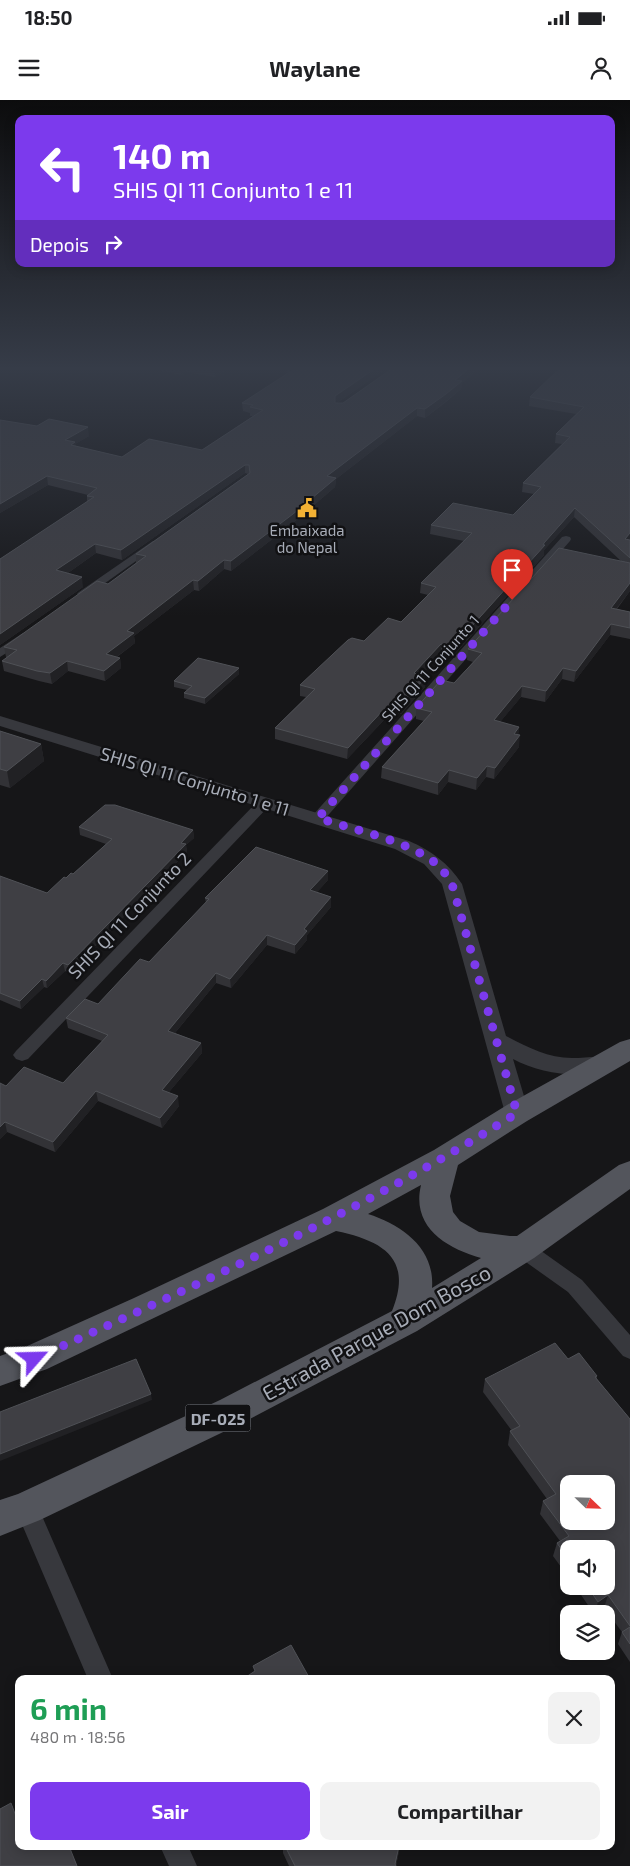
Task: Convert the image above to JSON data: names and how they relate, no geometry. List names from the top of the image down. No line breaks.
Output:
{"streets":{"main road":["Estrada Parque Dom Bosco","DF-025"],"street":["SHIS QI 11 Conjunto 1","SHIS QI 11 Conjunto 1 e 11","SHIS QI 11 Conjunto 2"]},"crossings":[["SHIS QI 11 Conjunto 1","SHIS QI 11 Conjunto 1 e 11"],["SHIS QI 11 Conjunto 1 e 11","SHIS QI 11 Conjunto 2"]],"places":{"public building":["Embaixada do Nepal"]},"north":"bottom right","page":{"status":"18:50","header":"Waylane","turn":["140 m","SHIS QI 11 Conjunto 1 e 11"],"then":"Depois","heading":["6 min","480 m · 18:56"],"buttons":["Sair","Compartilhar"]}}
